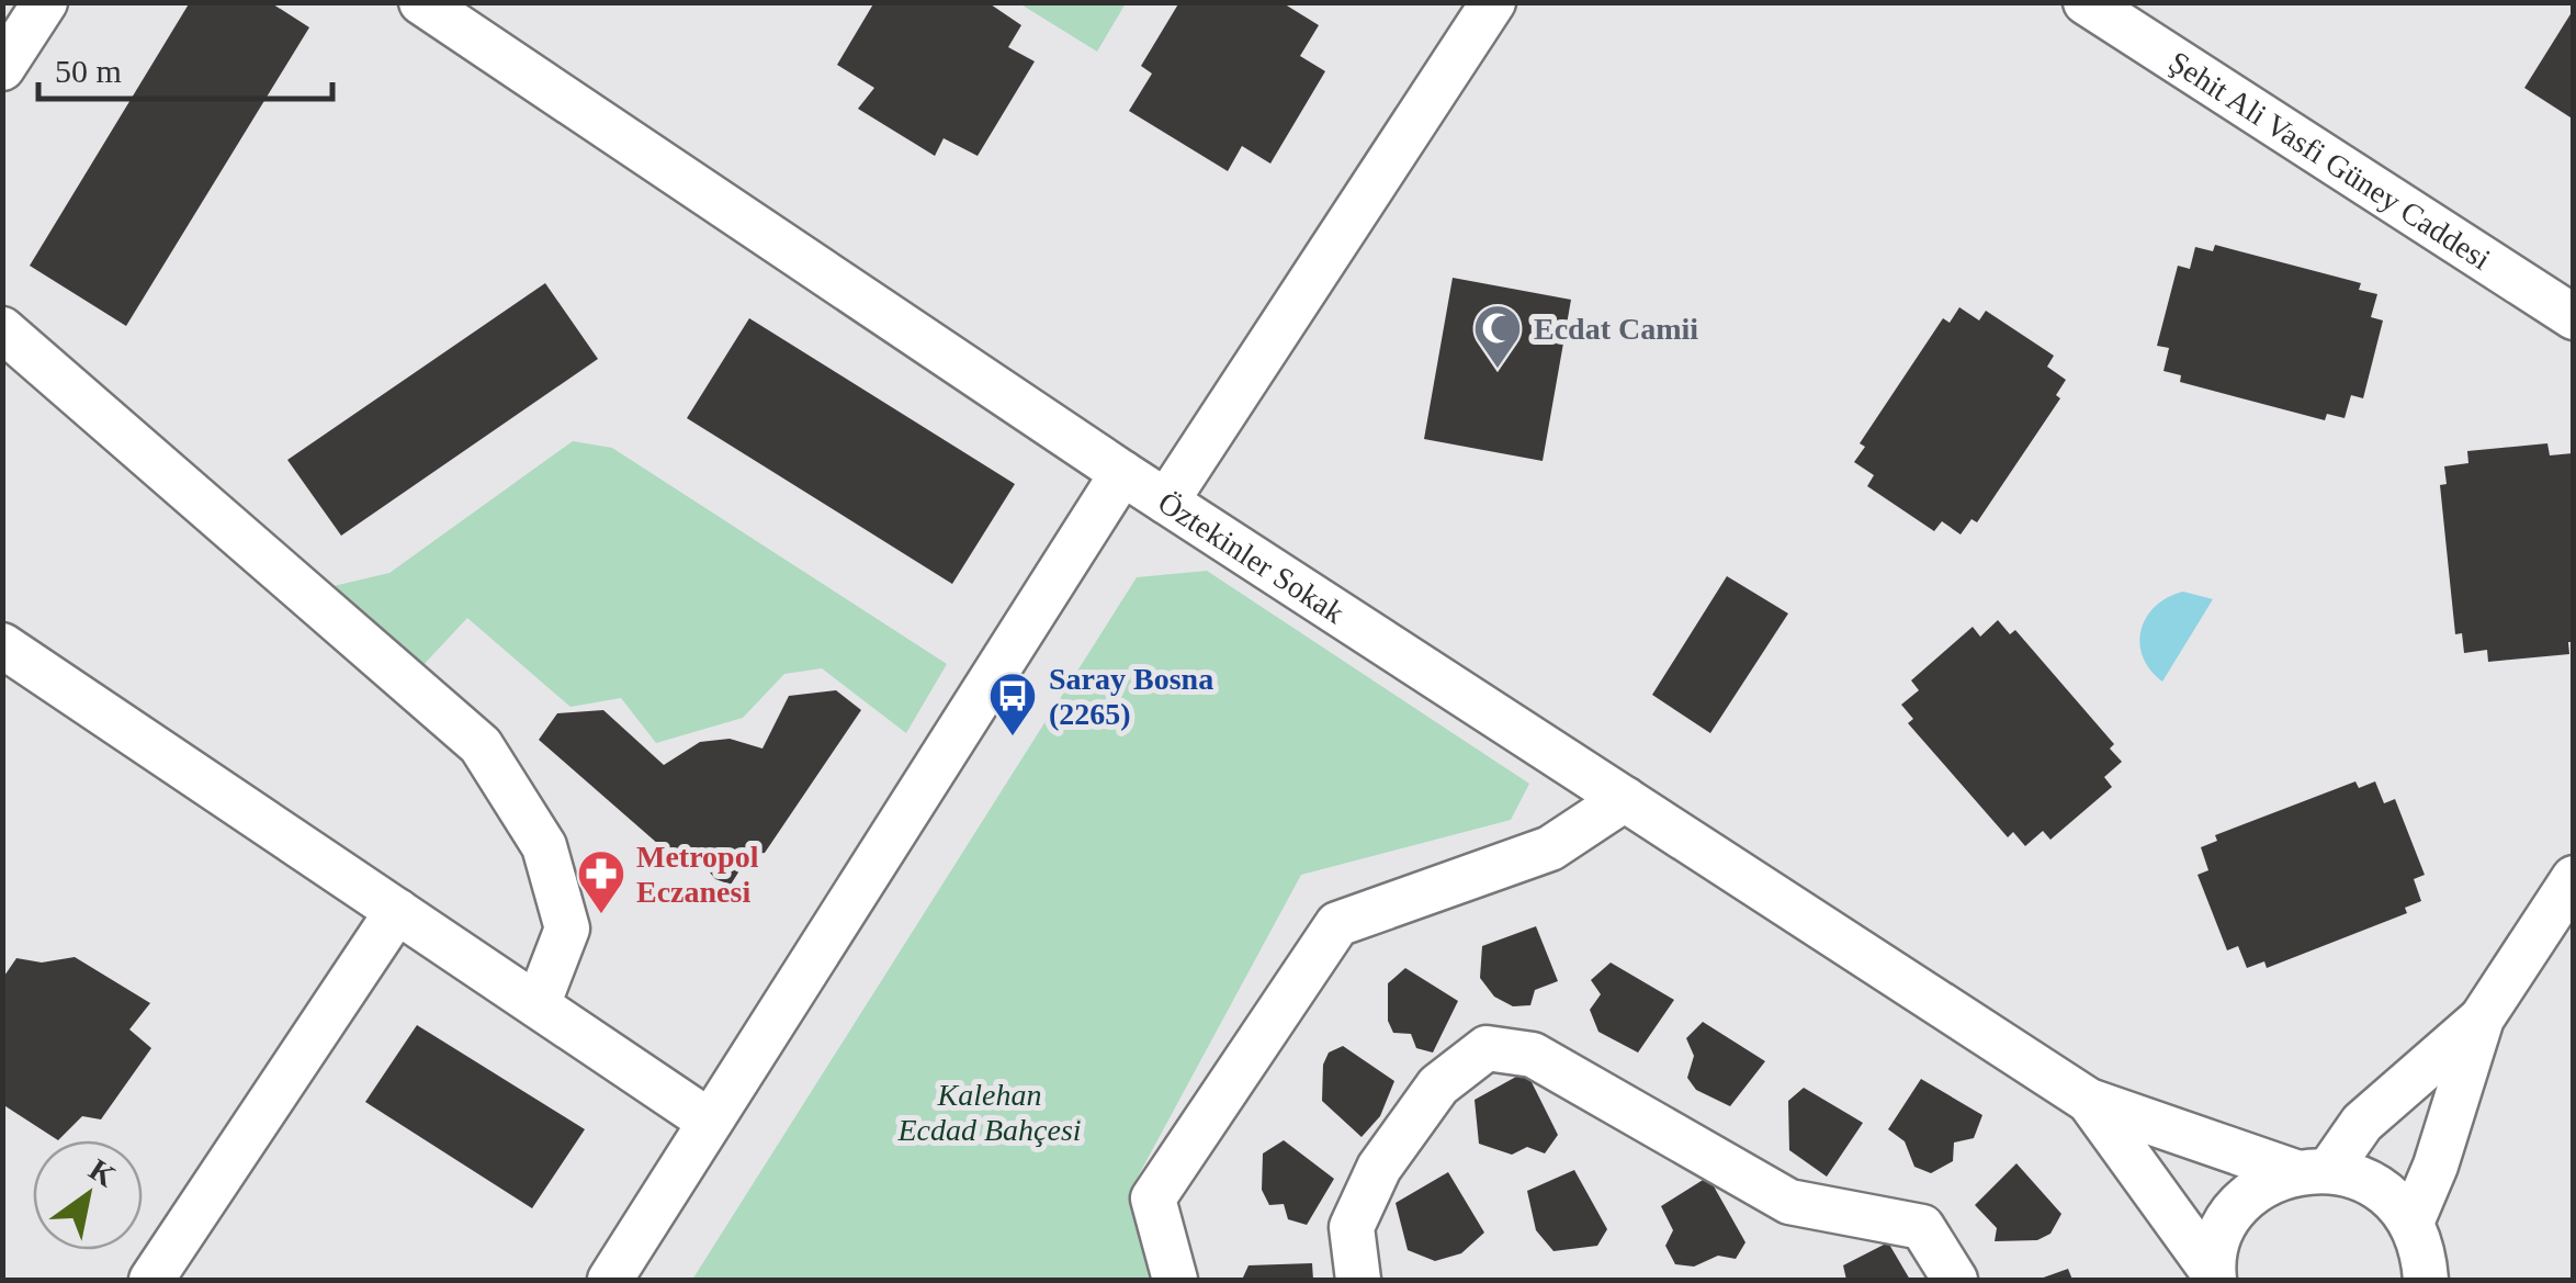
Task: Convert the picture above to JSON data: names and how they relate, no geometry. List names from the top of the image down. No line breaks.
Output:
{"streets":{"street":["Şehit Ali Vasfi Güney Caddesi","Öztekinler Sokak"]},"parks":["Kalehan Ecdad Bahçesi"],"places":{"mosque":["Ecdat Camii"],"bus stop":["Saray Bosna (2265)"],"pharmacy":["Metropol Eczanesi"]},"scale_bar":"50 m","north":"top right"}
